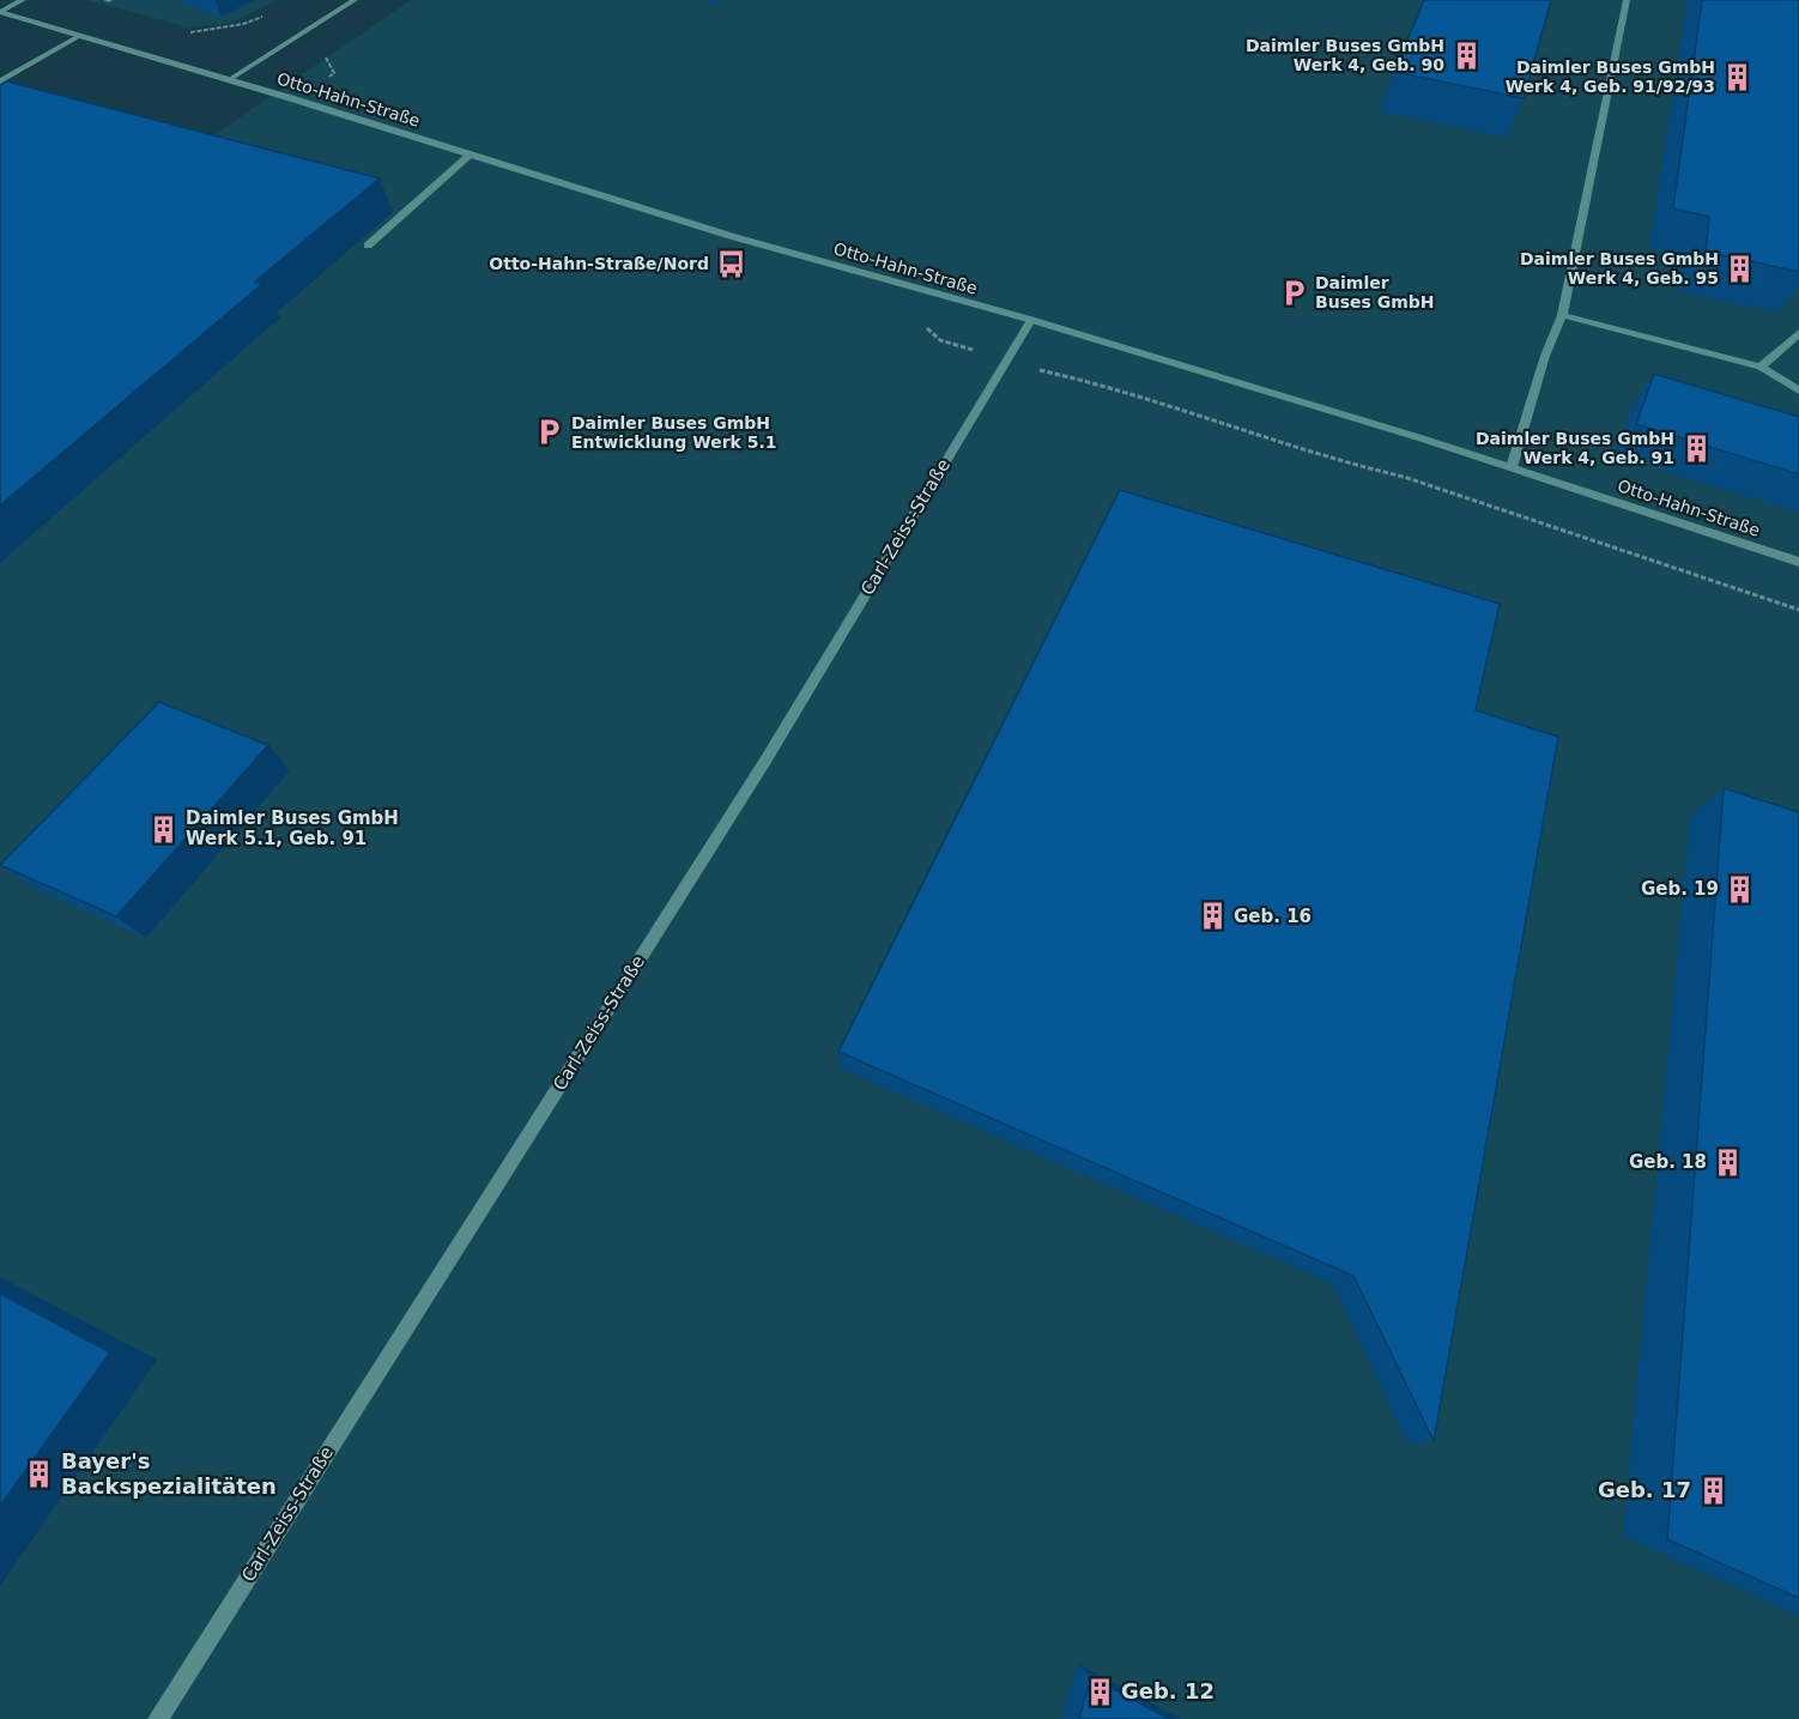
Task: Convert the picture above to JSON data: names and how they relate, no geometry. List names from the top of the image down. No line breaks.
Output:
{"streets":{"street":["Otto-Hahn-Straße","Carl-Zeiss-Straße"]},"crossings":[["Otto-Hahn-Straße","Carl-Zeiss-Straße"]],"places":{"building":["Daimler Buses GmbH Werk 4, Geb. 90","Daimler Buses GmbH Werk 4, Geb. 91/92/93","Daimler Buses GmbH Werk 4, Geb. 95","Daimler Buses GmbH Werk 4, Geb. 91","Daimler Buses GmbH Werk 5.1, Geb. 91","Geb. 19","Geb. 16","Geb. 18","Bayer's Backspezialitäten","Geb. 17","Geb. 12"],"bus stop":["Otto-Hahn-Straße/Nord"],"parking":["Daimler Buses GmbH","Daimler Buses GmbH Entwicklung Werk 5.1"]}}
